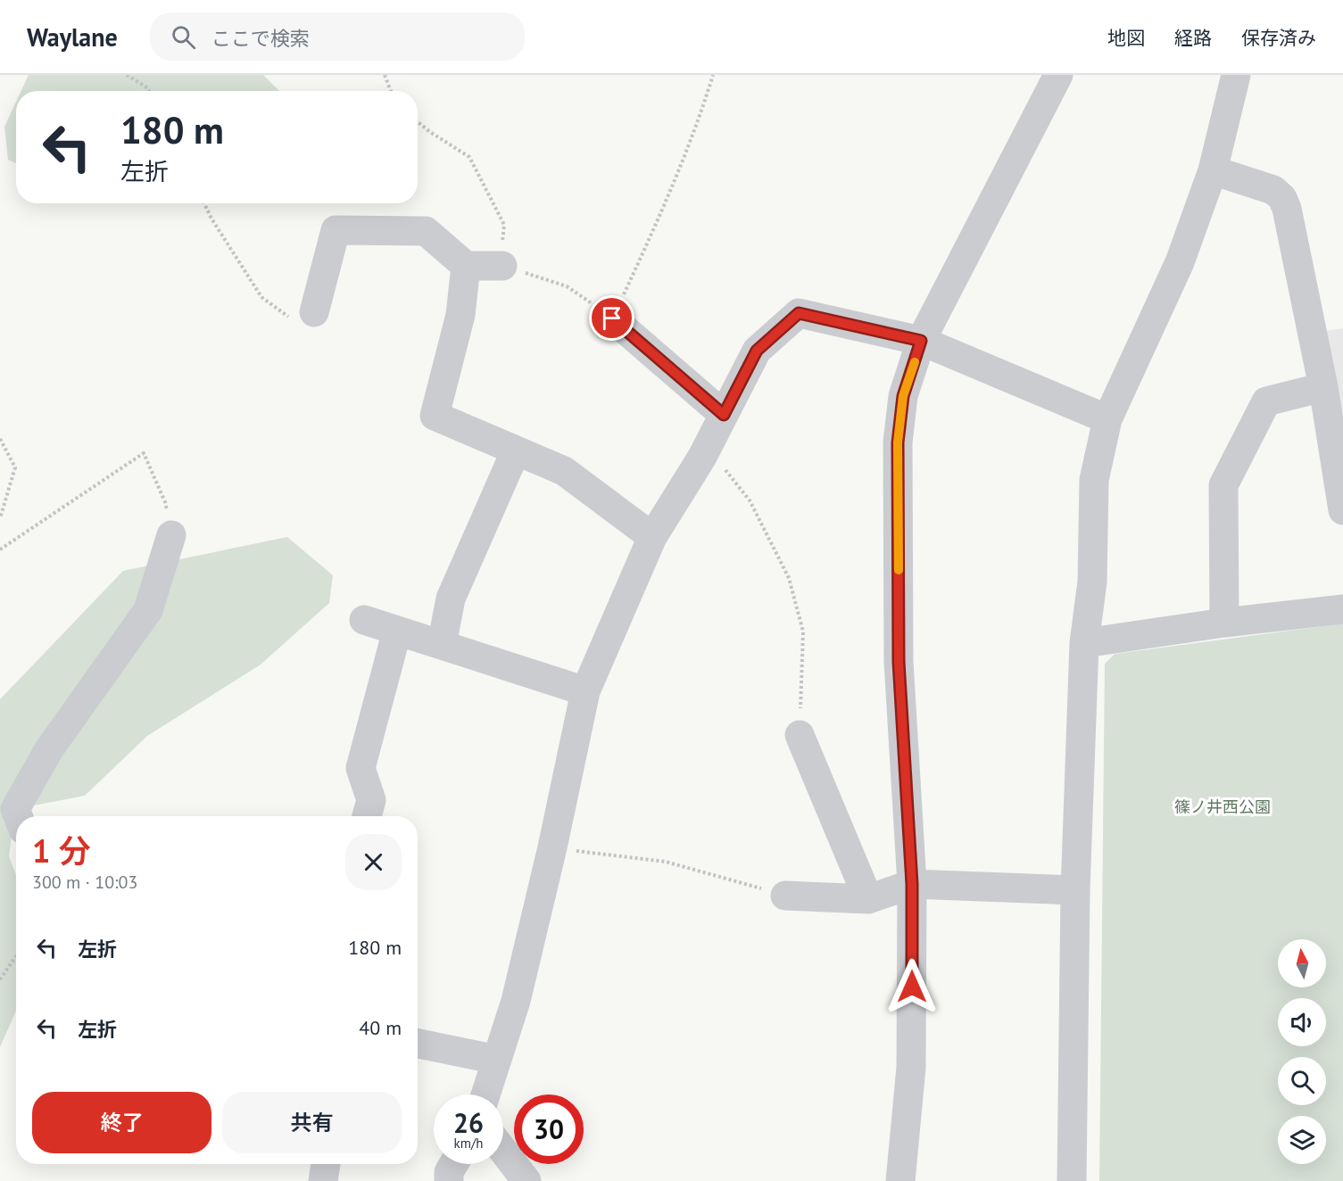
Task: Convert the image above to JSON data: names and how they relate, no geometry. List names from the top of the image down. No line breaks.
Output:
{"parks":["篠ノ井西公園"],"north":"top","page":{"header":"Waylane","search":"ここで検索","nav":["地図","経路","保存済み"],"turn":["180 m","左折"],"heading":["1 分","300 m · 10:03"],"list":[{"name":"左折","value":"180 m"},{"name":"左折","value":"40 m"}],"buttons":["終了","共有"],"speed":"26 km/h","limit":"30"}}
